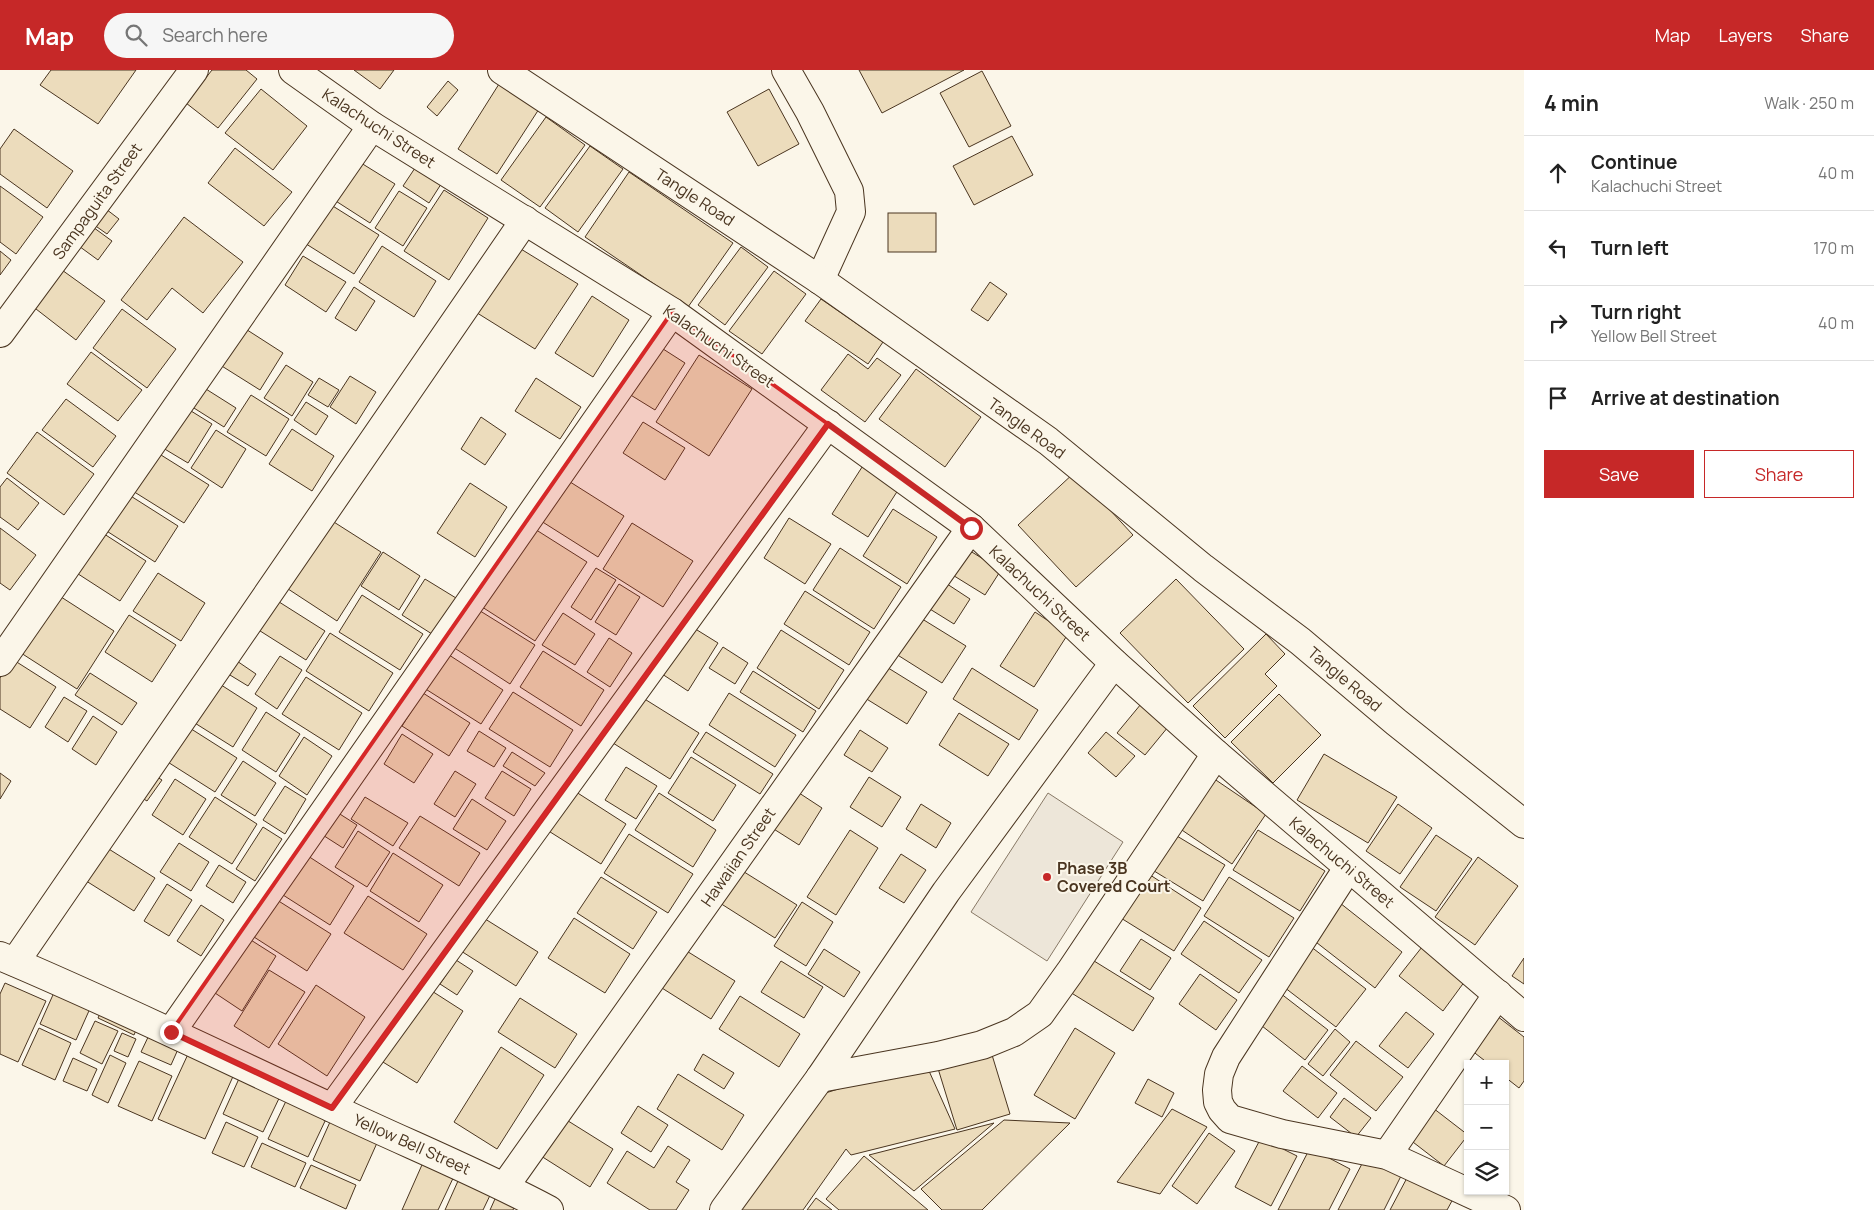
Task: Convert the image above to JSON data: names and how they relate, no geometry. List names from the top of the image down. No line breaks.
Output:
{"streets":{"street":["Kalachuchi Street","Tangle Road","Sampaguita Street","Hawaiian Street","Yellow Bell Street"]},"crossings":[["Kalachuchi Street","Hawaiian Street"],["Hawaiian Street","Yellow Bell Street"]],"places":["Phase 3B Covered Court"],"page":{"header":"Map","search":"Search here","nav":["Map","Layers","Share"],"heading":["4 min","Walk · 250 m"],"list":[["Continue","Kalachuchi Street","40 m"],["Turn left","170 m"],["Turn right","Yellow Bell Street","40 m"],"Arrive at destination"],"buttons":["Save","Share"],"map_buttons":["+","−"]}}
